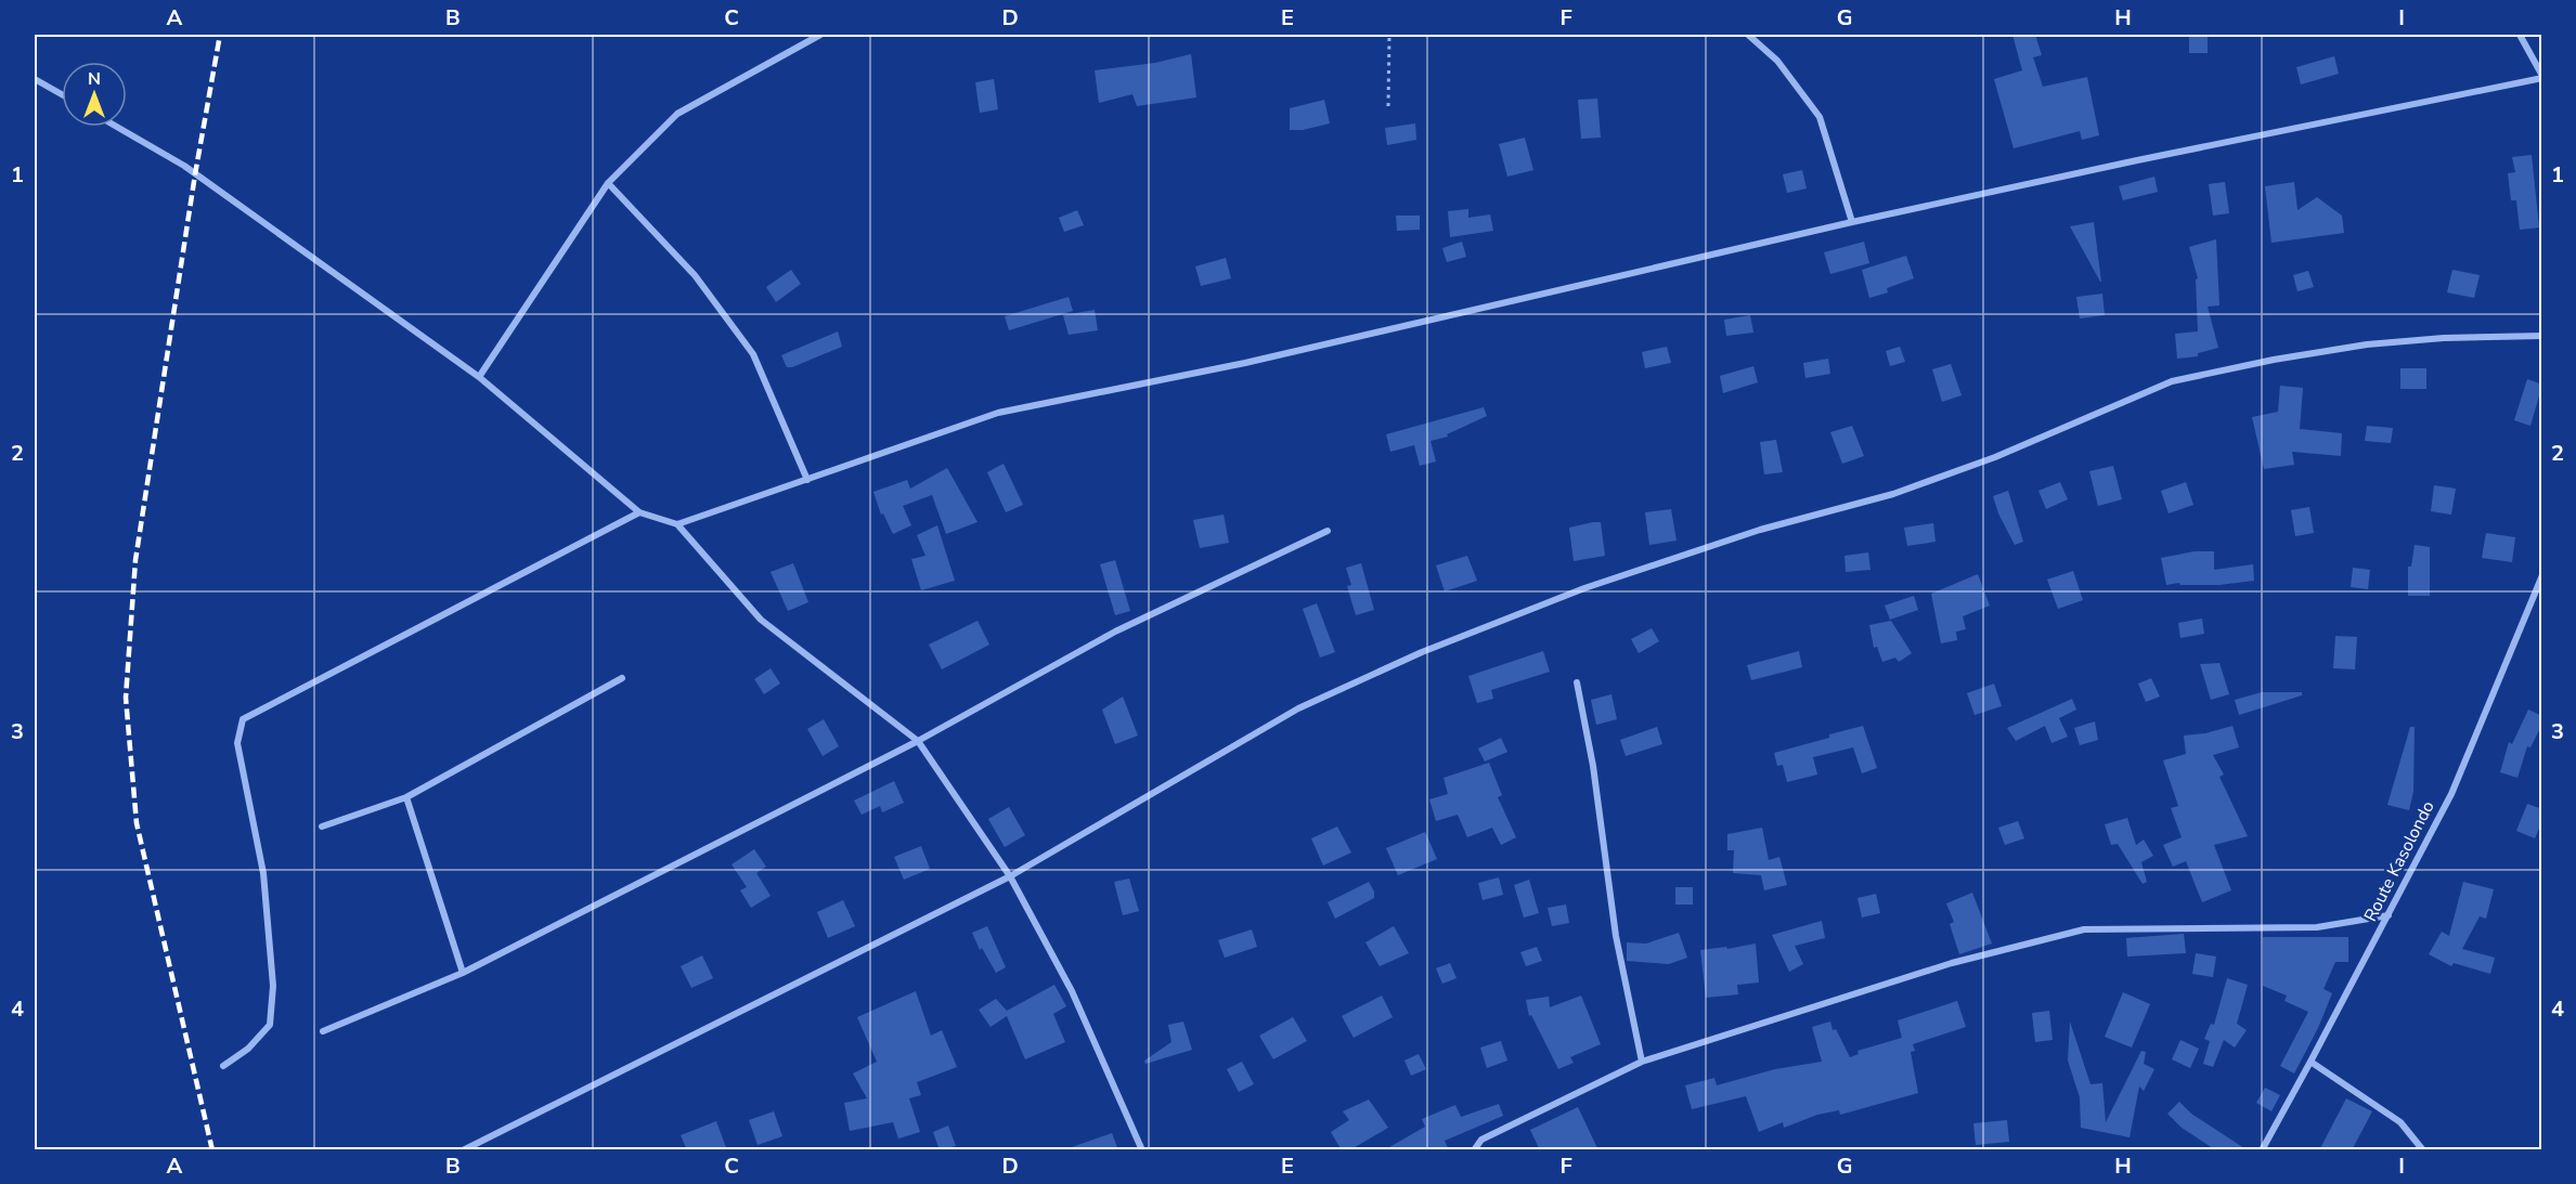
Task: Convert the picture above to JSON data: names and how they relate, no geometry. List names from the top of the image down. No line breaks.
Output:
{"streets":{"street":["Route Kasolondo"]},"north":"top","grid":{"columns":["A","B","C","D","E","F","G","H","I"],"rows":["1","2","3","4"]}}
